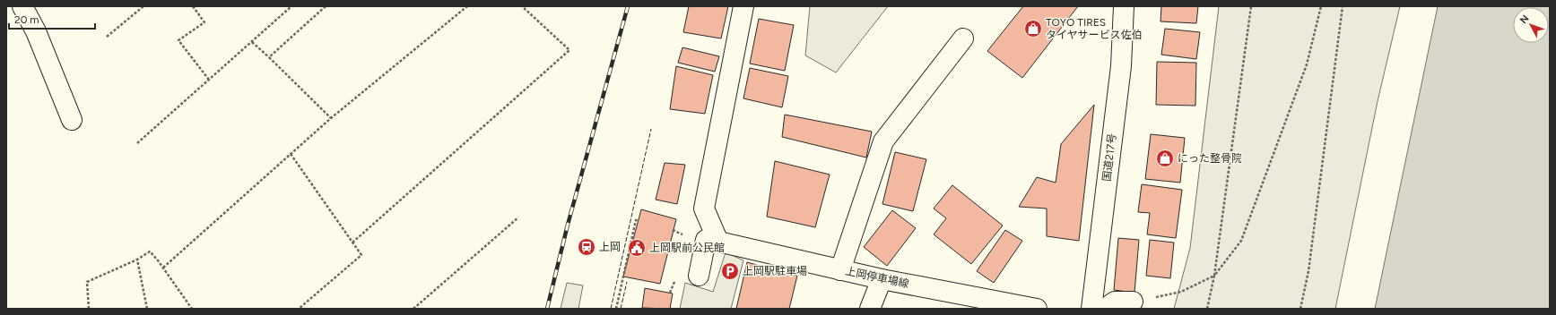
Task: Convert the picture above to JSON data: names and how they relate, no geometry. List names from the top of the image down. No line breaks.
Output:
{"streets":{"main road":["国道217号","上岡停車場線"]},"places":{"shop":["TOYO TIRES タイヤサービス佐伯","にった整骨院"],"station":["上岡"],"public building":["上岡駅前公民館"],"parking":["上岡駅駐車場"]},"scale_bar":"20 m","north":"top left"}
